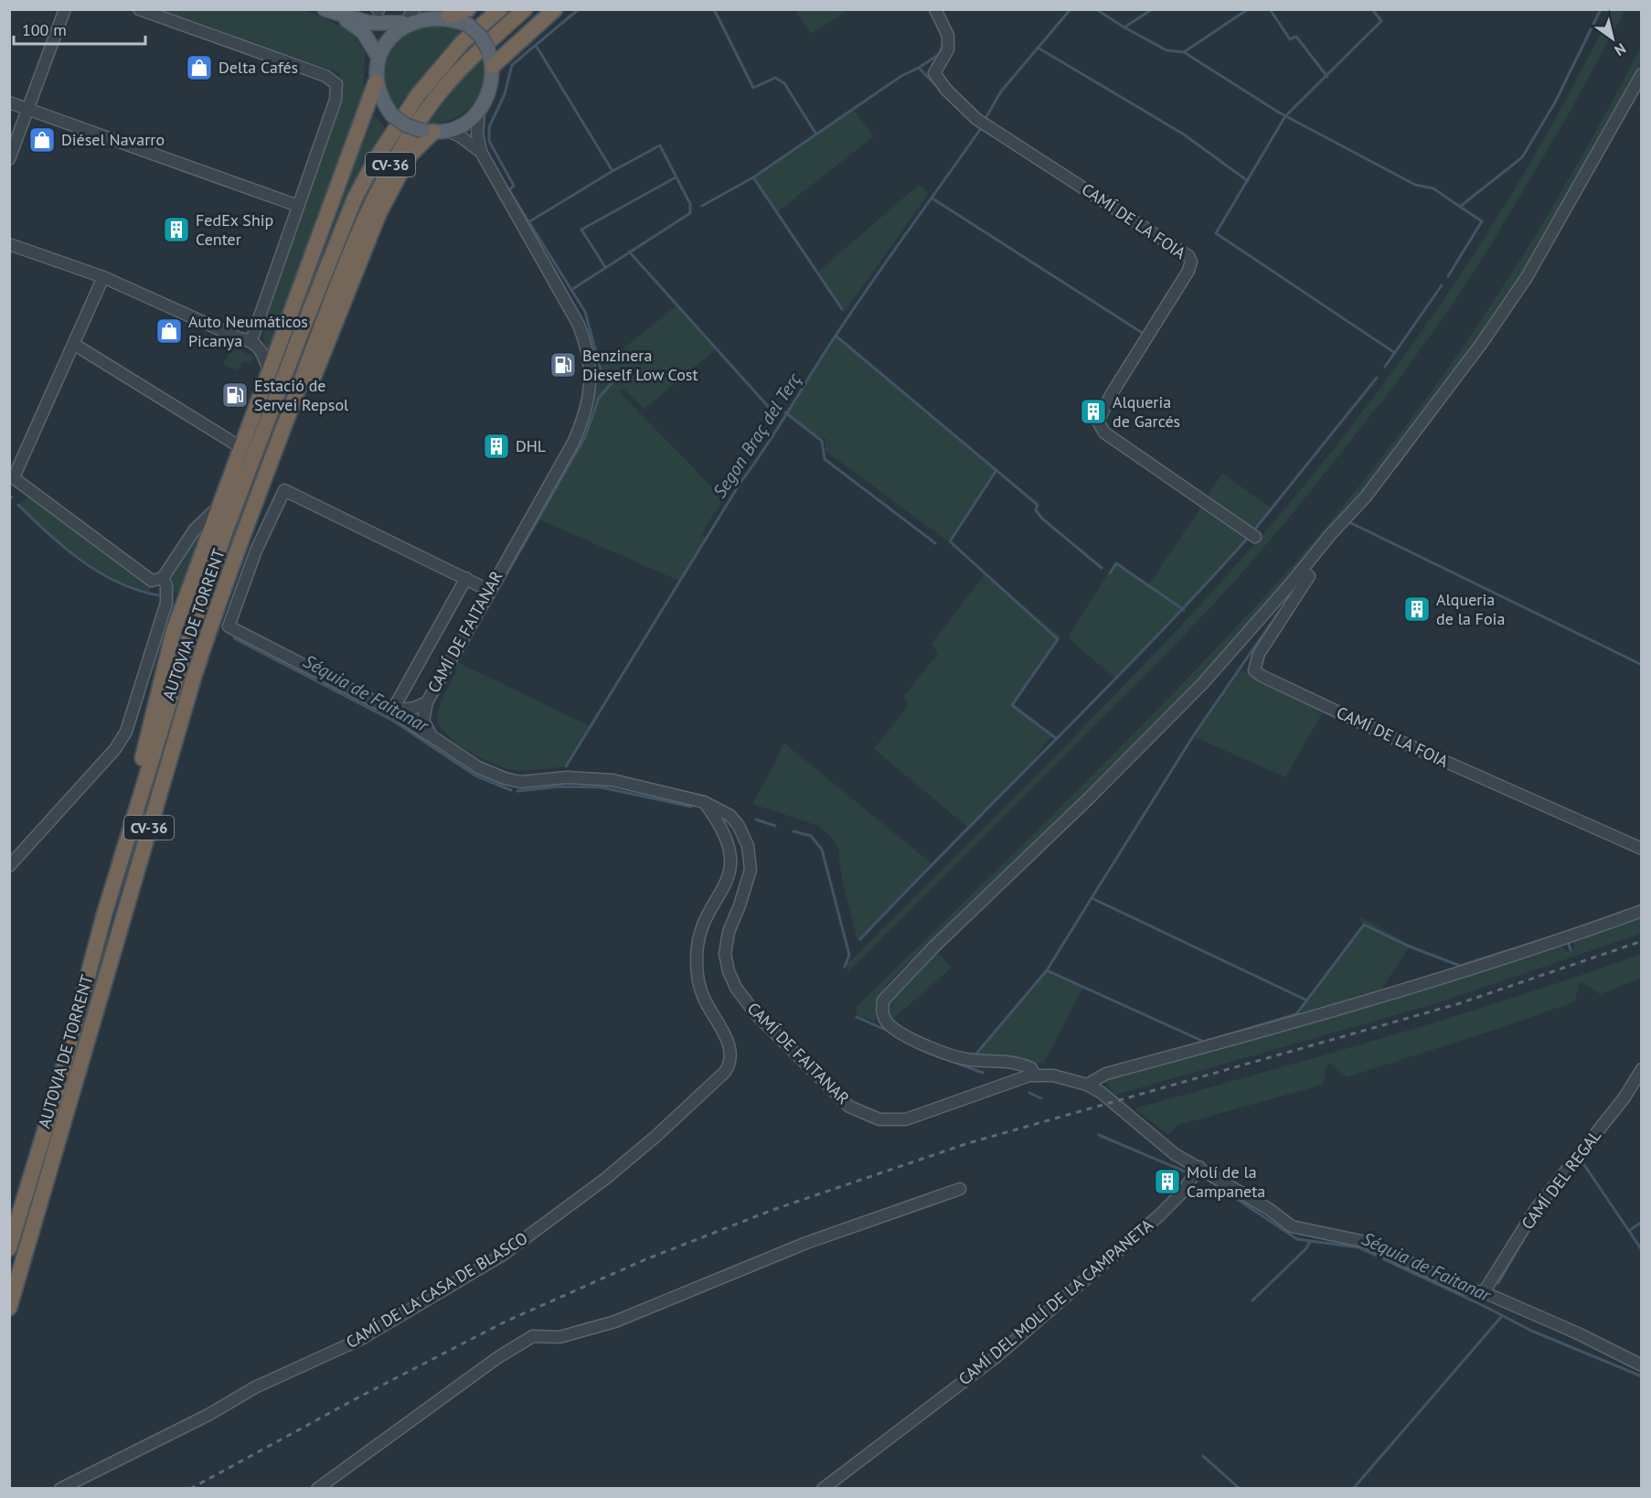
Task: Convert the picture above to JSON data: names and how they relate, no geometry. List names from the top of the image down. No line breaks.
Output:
{"streets":{"highway":["CV-36","AUTOVIA DE TORRENT"],"street":["CAMÍ DE LA FOIA","CAMÍ DE FAITANAR","CAMÍ DEL REGAL","CAMÍ DE LA CASA DE BLASCO","CAMÍ DEL MOLÍ DE LA CAMPANETA"]},"crossings":[["CAMÍ DE FAITANAR","CAMÍ DEL REGAL"],["CAMÍ DE FAITANAR","CAMÍ DE LA CASA DE BLASCO"],["CAMÍ DE FAITANAR","CAMÍ DEL MOLÍ DE LA CAMPANETA"]],"water":["Segon Braç del Terç","Séquia de Faitanar"],"places":{"shop":["Delta Cafés","Diésel Navarro","Auto Neumáticos Picanya"],"building":["FedEx Ship Center","Alqueria de Garcés","DHL","Alqueria de la Foia","Molí de la Campaneta"],"fuel station":["Benzinera Dieself Low Cost","Estació de Servei Repsol"]},"scale_bar":"100 m","north":"bottom right"}
